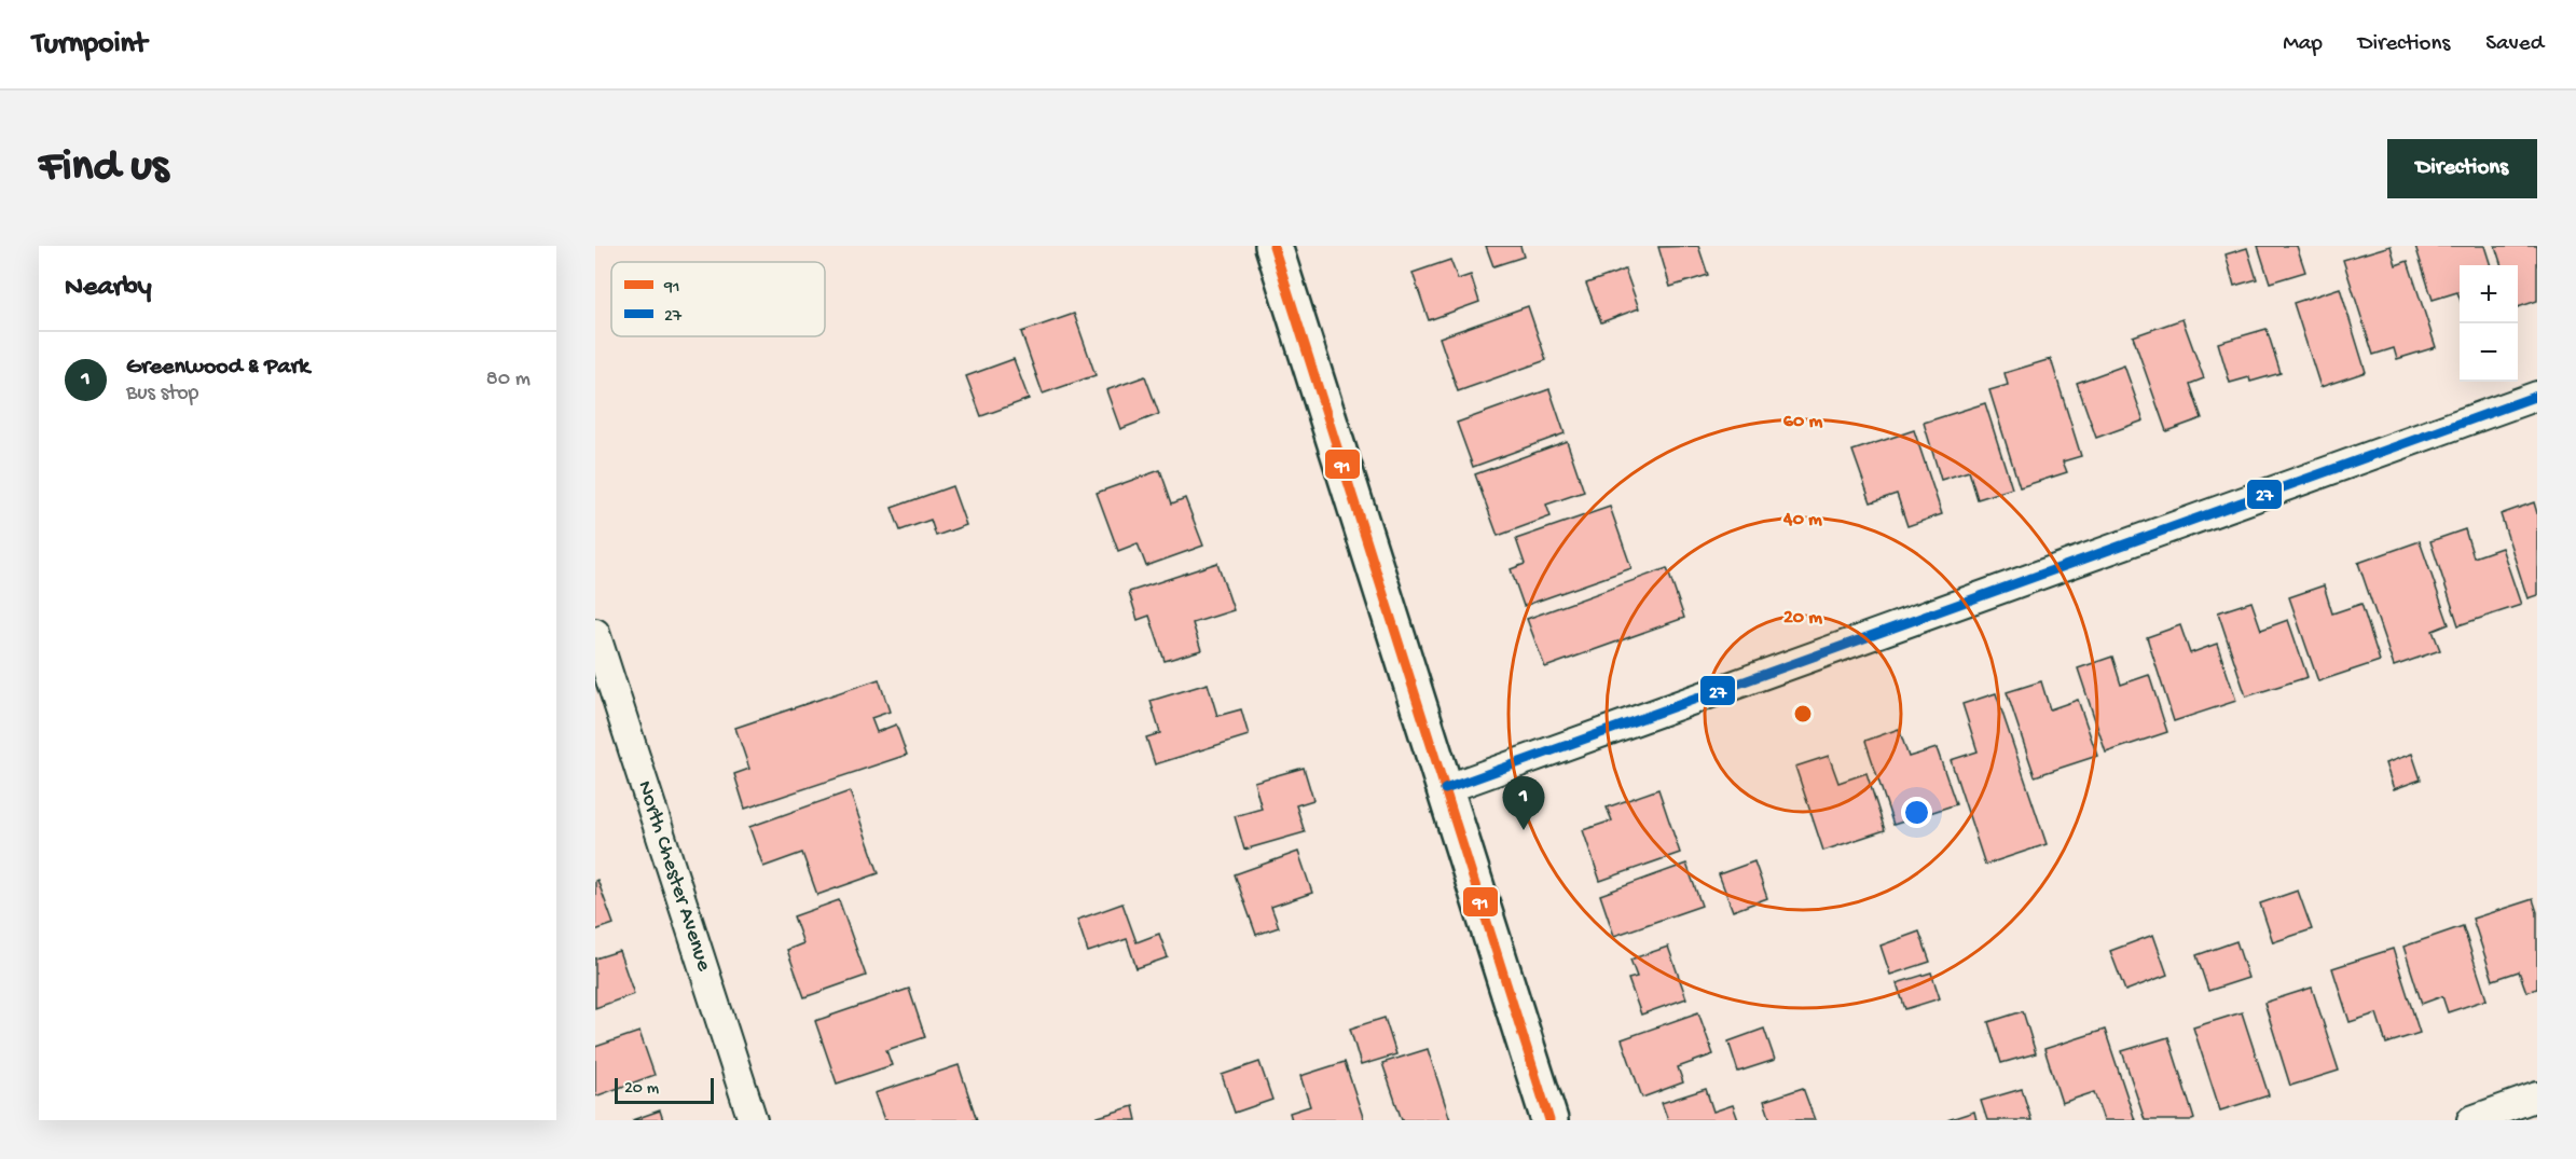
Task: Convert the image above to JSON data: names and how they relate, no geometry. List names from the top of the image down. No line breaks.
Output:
{"streets":{"street":["North Chester Avenue"]},"lines":["transit line 91","transit line 27"],"legend":["91","27"],"scale_bar":"20 m","page":{"header":"Turnpoint","nav":["Map","Directions","Saved"],"buttons":"Directions","title":"Find us","heading":"Nearby","map_buttons":["+","−"],"list":[{"mark":"1","name":"Greenwood & Park","note":"Bus stop","value":"80 m"}],"pins":"1","scale":"20 m"},"rings":["60 m","40 m","20 m"]}
